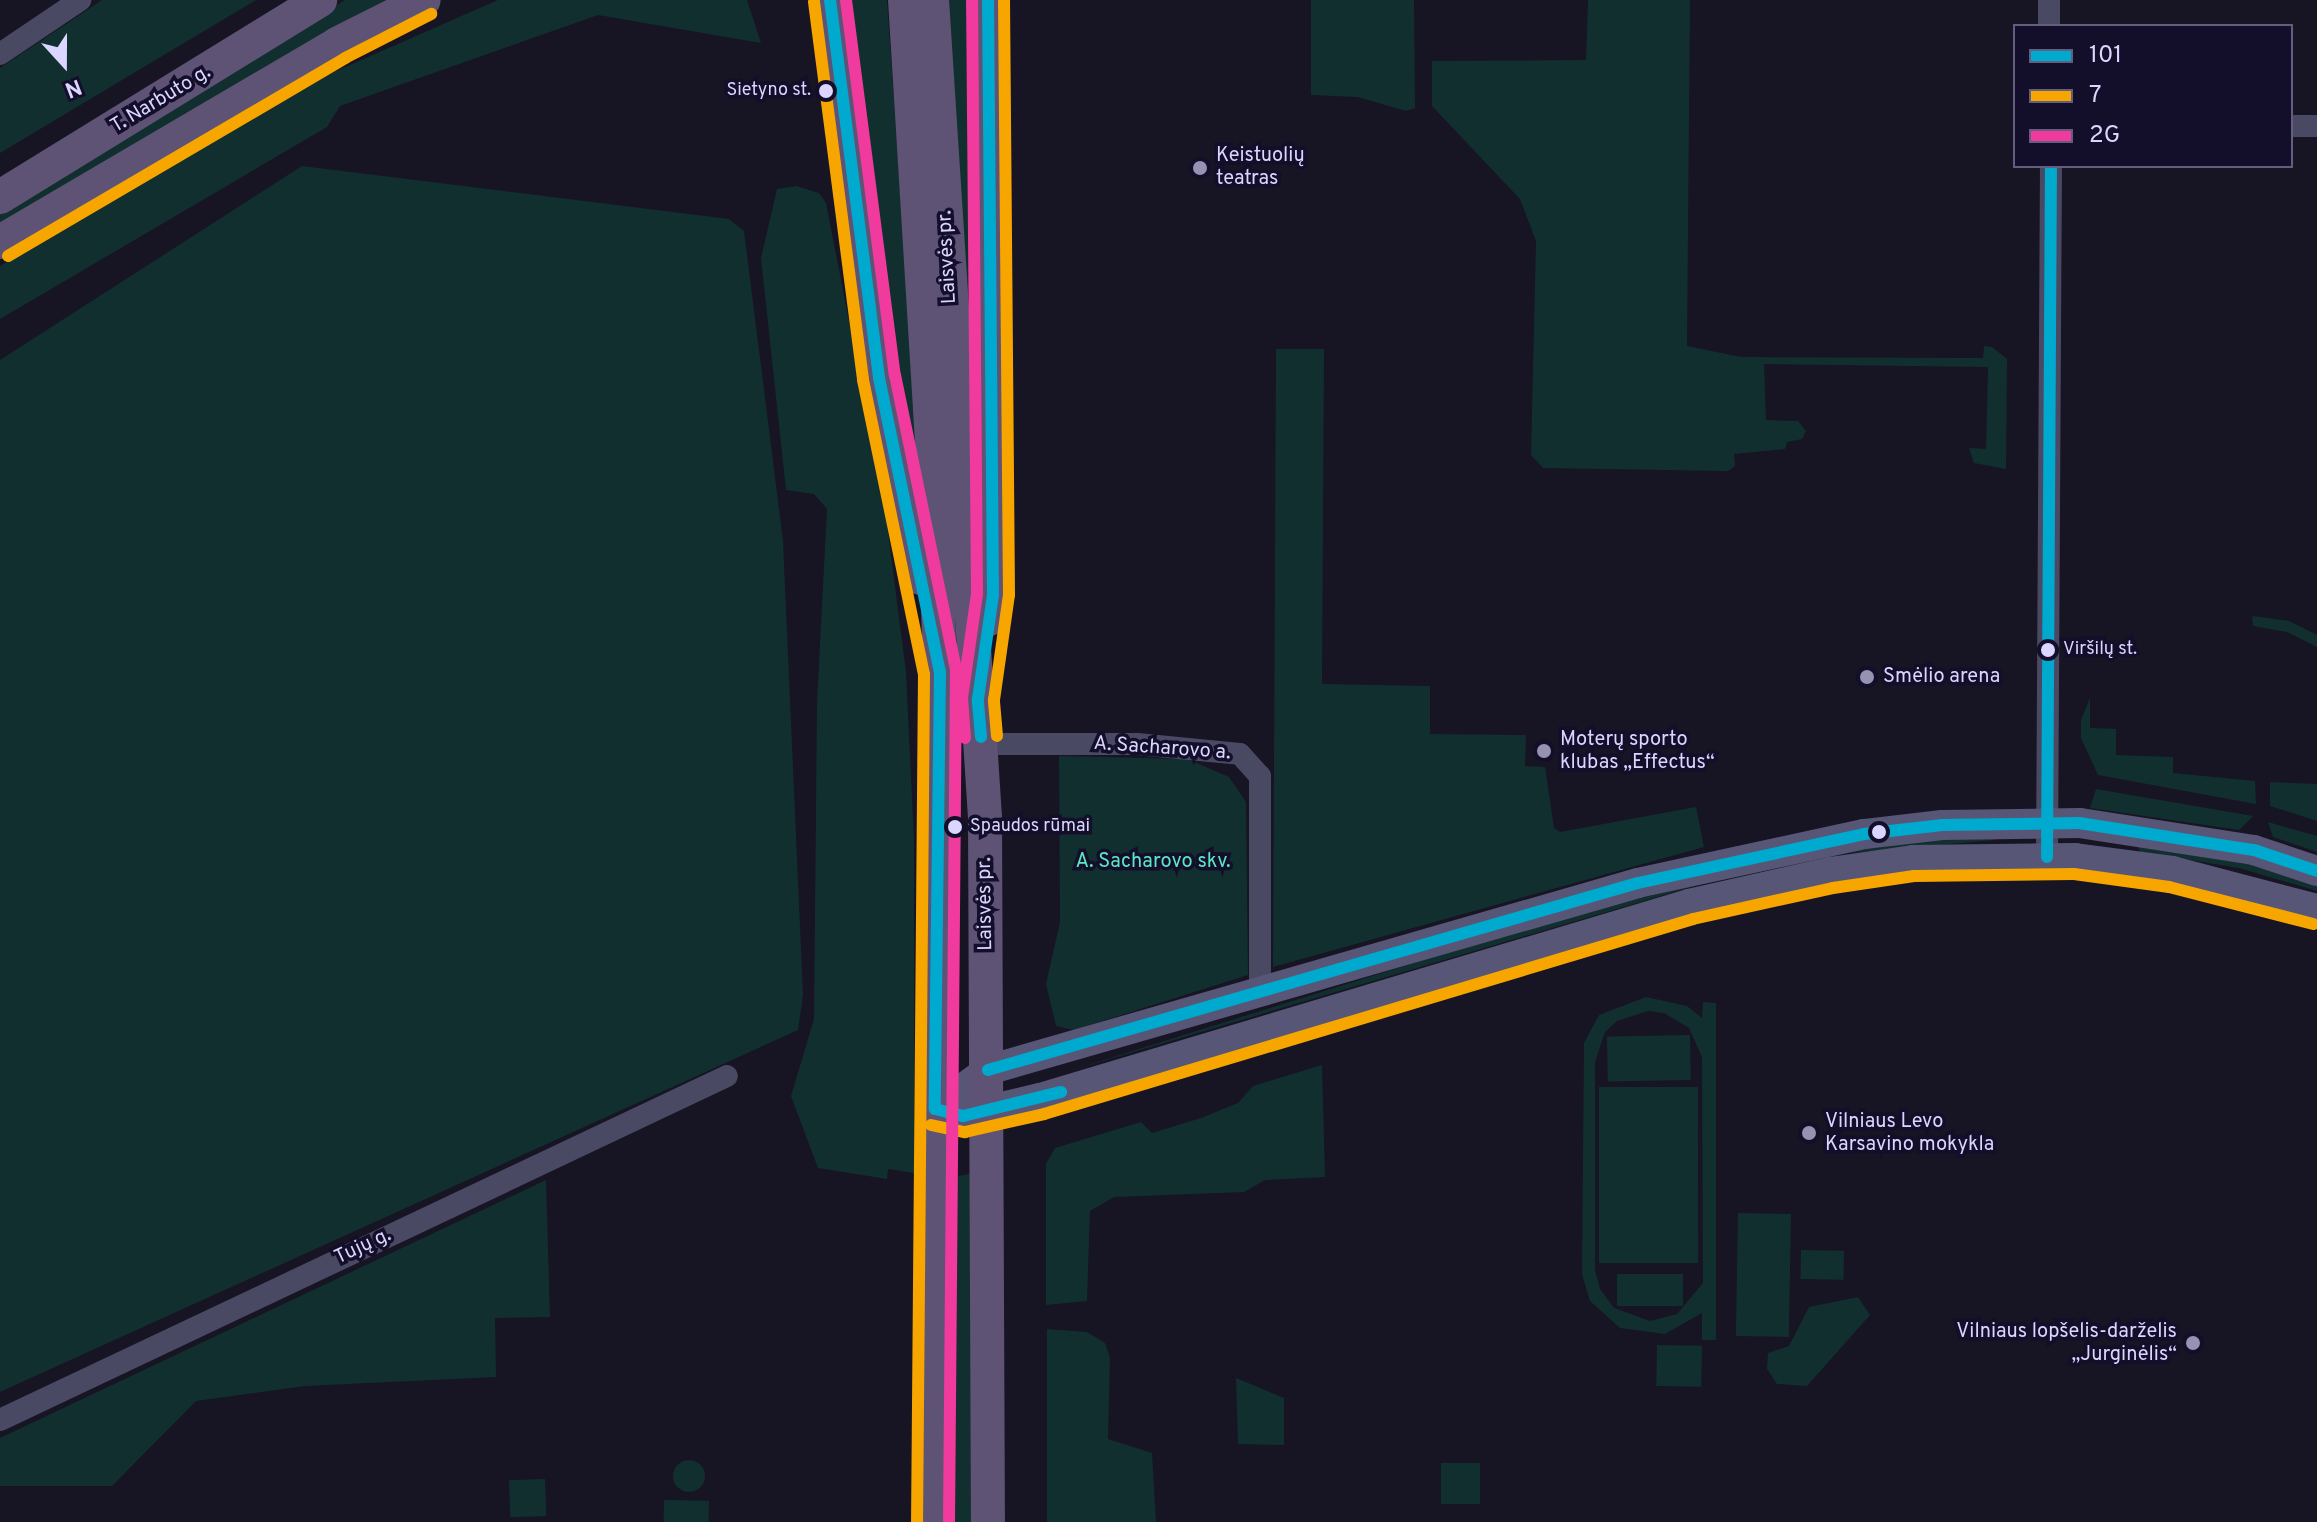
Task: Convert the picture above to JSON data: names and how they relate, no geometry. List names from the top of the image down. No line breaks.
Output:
{"streets":{"main road":["T. Narbuto g.","Laisvės pr."],"street":["A. Sacharovo a.","Tujų g."]},"crossings":[["Laisvės pr.","A. Sacharovo a."]],"parks":["A. Sacharovo skv."],"places":["Sietyno st.","Keistuolių teatras","Viršilų st.","Smėlio arena","Moterų sporto klubas „Effectus“","Spaudos rūmai","Vilniaus Levo Karsavino mokykla","Vilniaus lopšelis-darželis „Jurginėlis“"],"lines":["transit line 101","transit line 7","transit line 2G"],"legend":["101","7","2G"],"north":"bottom"}
